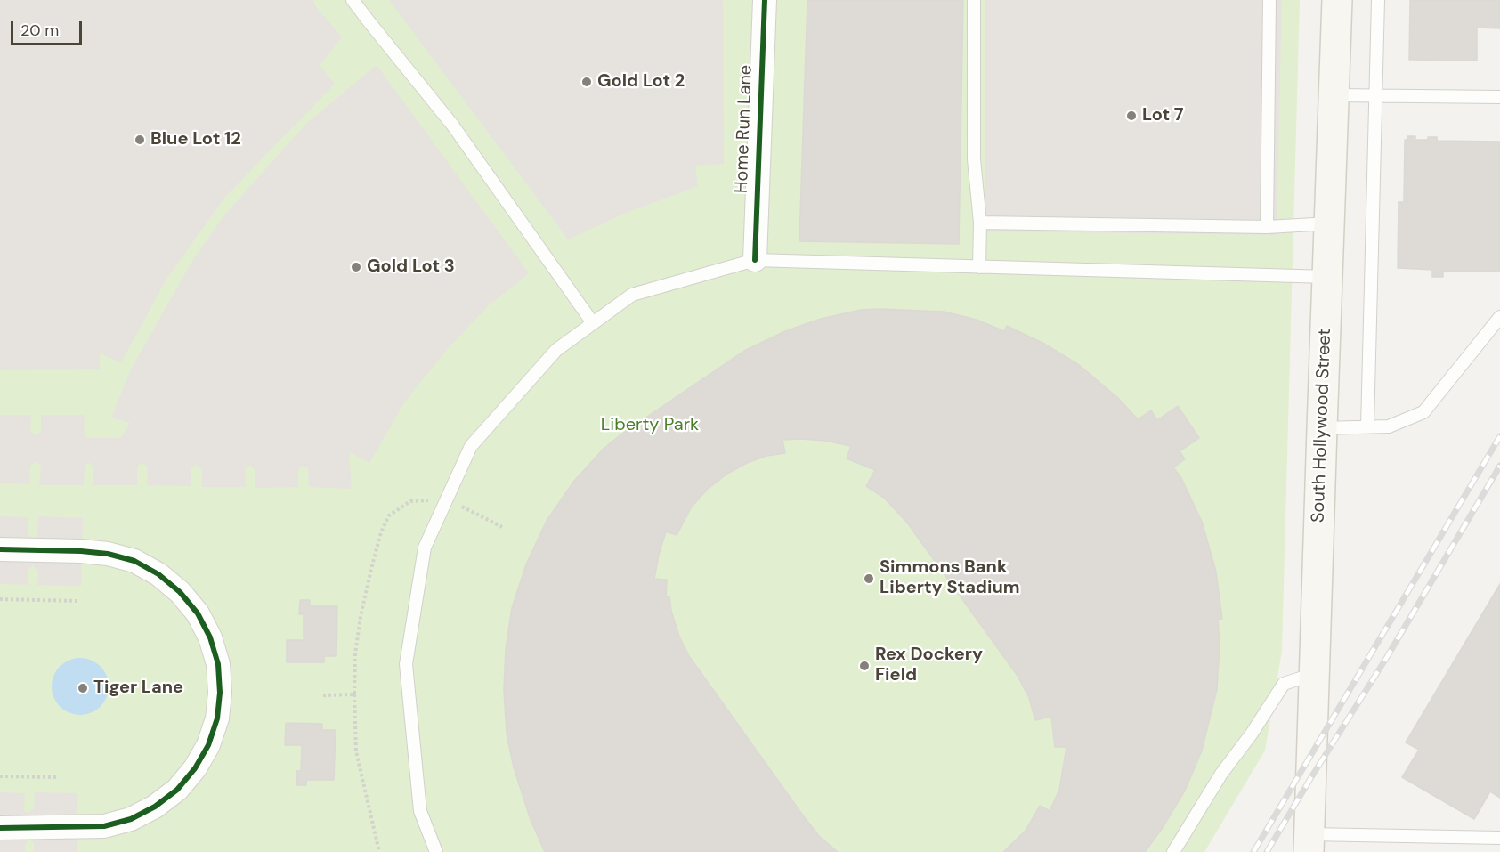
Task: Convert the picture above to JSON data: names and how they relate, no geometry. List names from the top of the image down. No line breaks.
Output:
{"streets":{"main road":["South Hollywood Street"],"street":["Home Run Lane"]},"parks":["Liberty Park"],"places":["Gold Lot 2","Lot 7","Blue Lot 12","Gold Lot 3","Simmons Bank Liberty Stadium","Rex Dockery Field","Tiger Lane"],"scale_bar":"20 m"}
